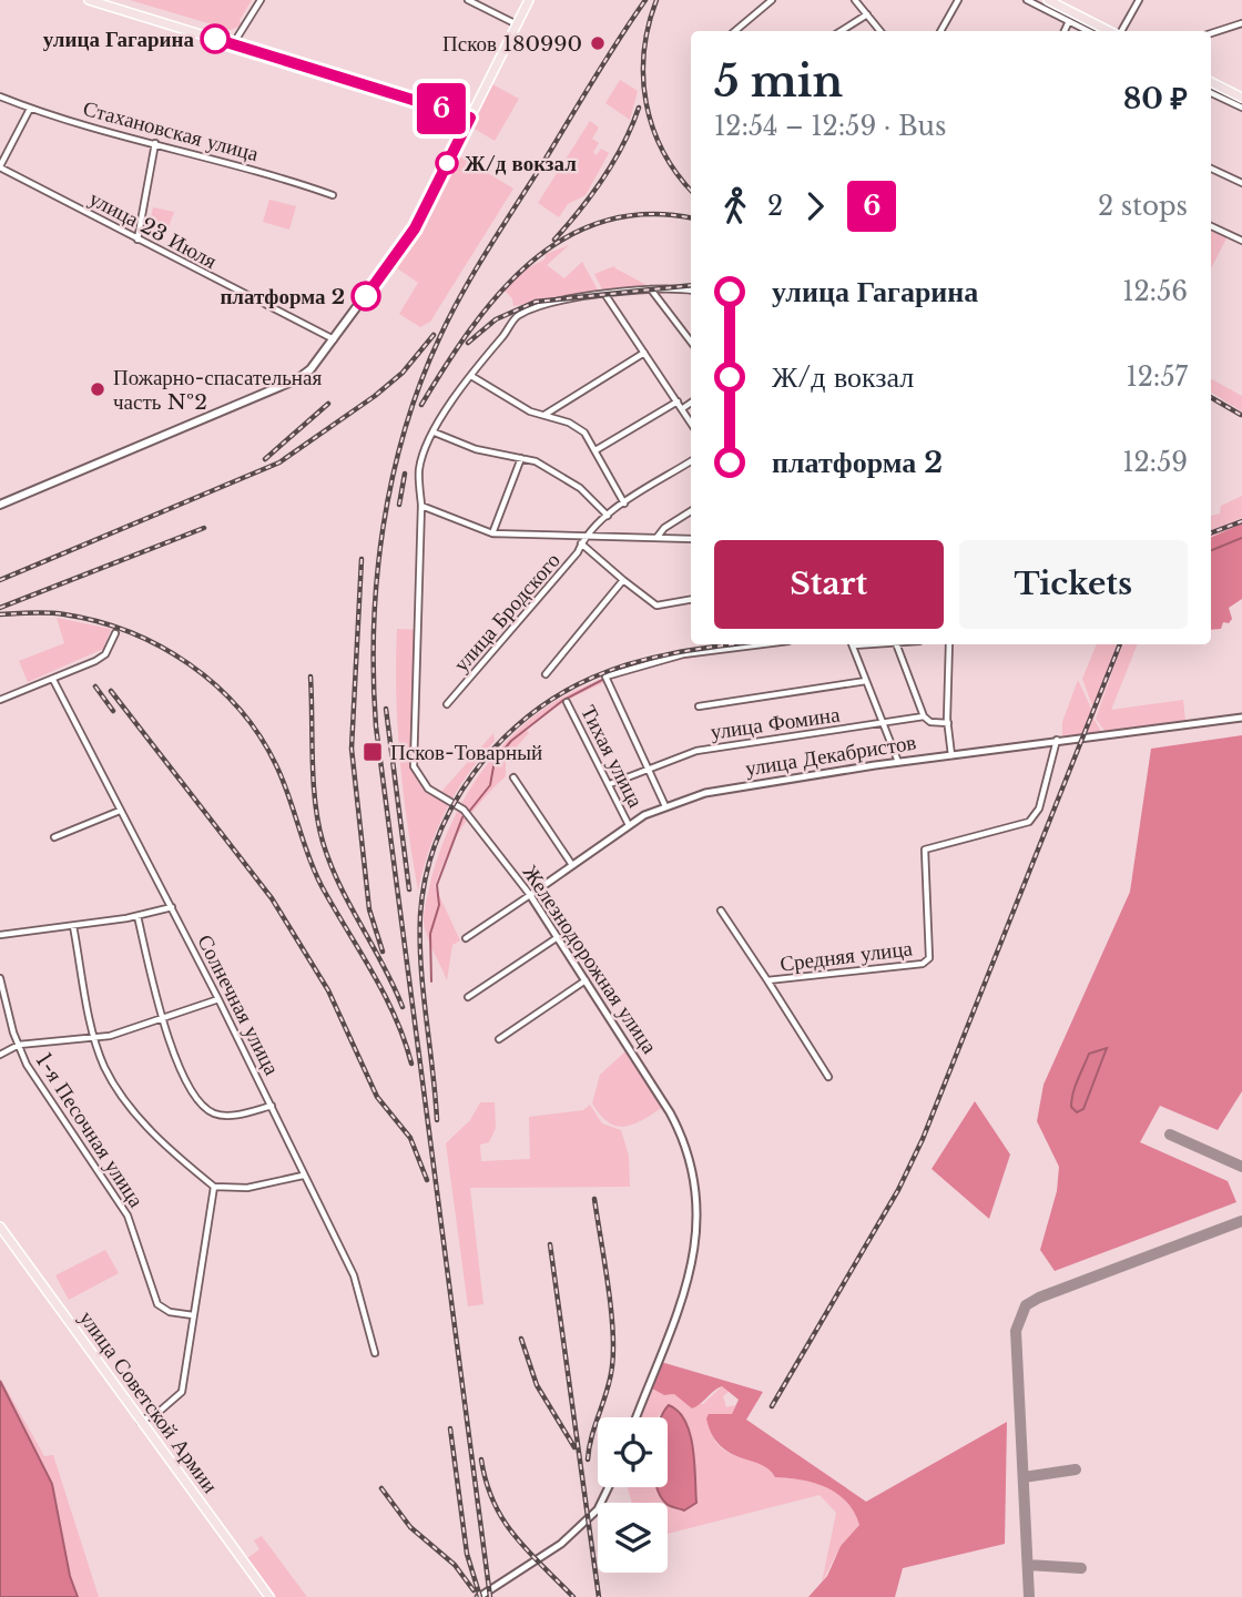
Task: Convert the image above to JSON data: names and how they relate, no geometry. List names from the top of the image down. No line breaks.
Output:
{"streets":{"main road":["улица Советской Армии"],"street":["Стахановская улица","улица 23 Июля","улица Бродского","улица Фомина","улица Декабристов","Тихая улица","Средняя улица","Железнодорожная улица","Солнечная улица","1-я Песочная улица"]},"crossings":[["улица Фомина","Тихая улица"],["улица Декабристов","Тихая улица"],["улица Декабристов","Средняя улица"],["улица Декабристов","Железнодорожная улица"]],"places":{"other":["улица Гагарина","Псков 180990","Ж/д вокзал","платформа 2","Пожарно-спасательная часть №2"],"transit":["Псков-Товарный"]},"lines":["bus line 6"],"page":{"on_map":"6","heading":["5 min","12:54 – 12:59 · Bus","80 ₽"],"legs":["2","6","2 stops"],"list":[{"name":"улица Гагарина","value":"12:56"},{"name":"Ж/д вокзал","value":"12:57"},{"name":"платформа 2","value":"12:59"}],"buttons":["Start","Tickets"]}}
